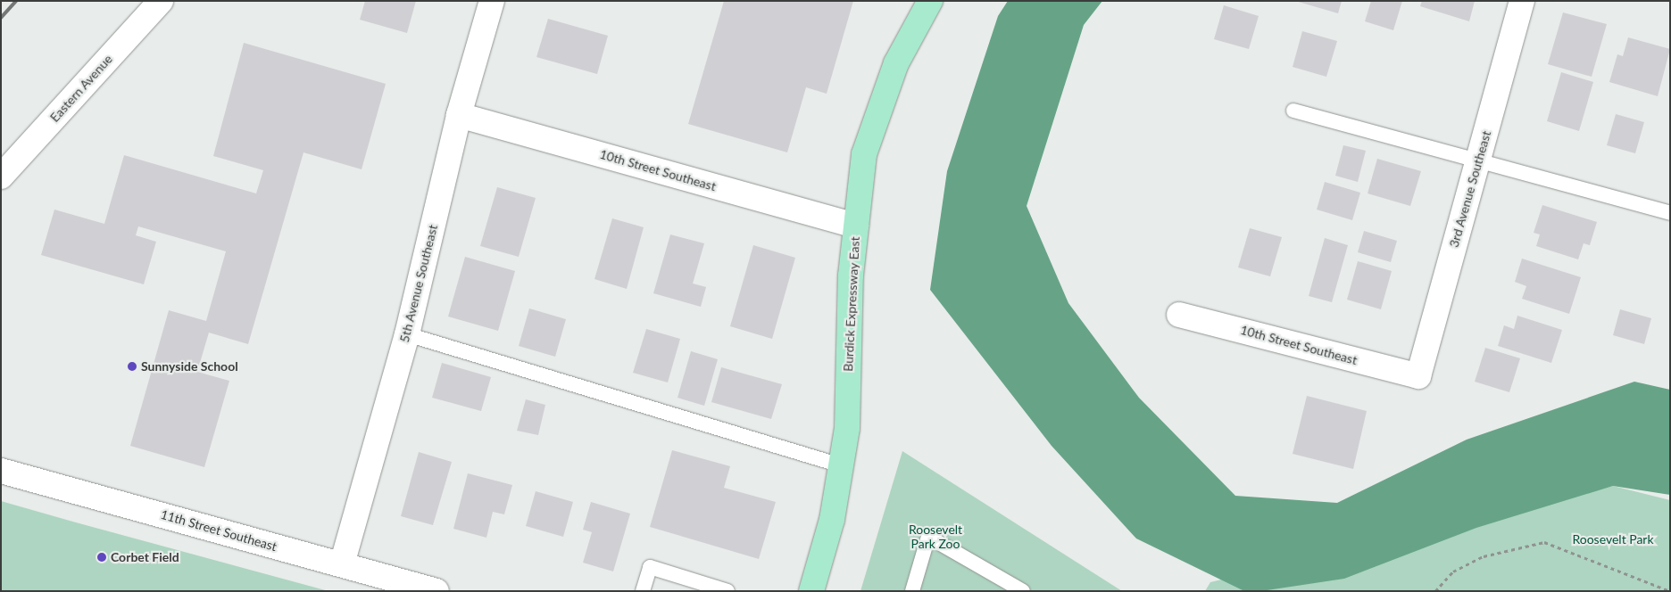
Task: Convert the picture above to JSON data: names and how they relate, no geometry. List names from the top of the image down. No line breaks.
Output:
{"streets":{"main road":["Burdick Expressway East"],"street":["Eastern Avenue","10th Street Southeast","3rd Avenue Southeast","5th Avenue Southeast","11th Street Southeast"]},"crossings":[["10th Street Southeast","3rd Avenue Southeast"],["10th Street Southeast","5th Avenue Southeast"],["10th Street Southeast","Burdick Expressway East"],["5th Avenue Southeast","11th Street Southeast"]],"parks":["Roosevelt Park Zoo","Roosevelt Park"],"places":["Sunnyside School","Corbet Field"]}
